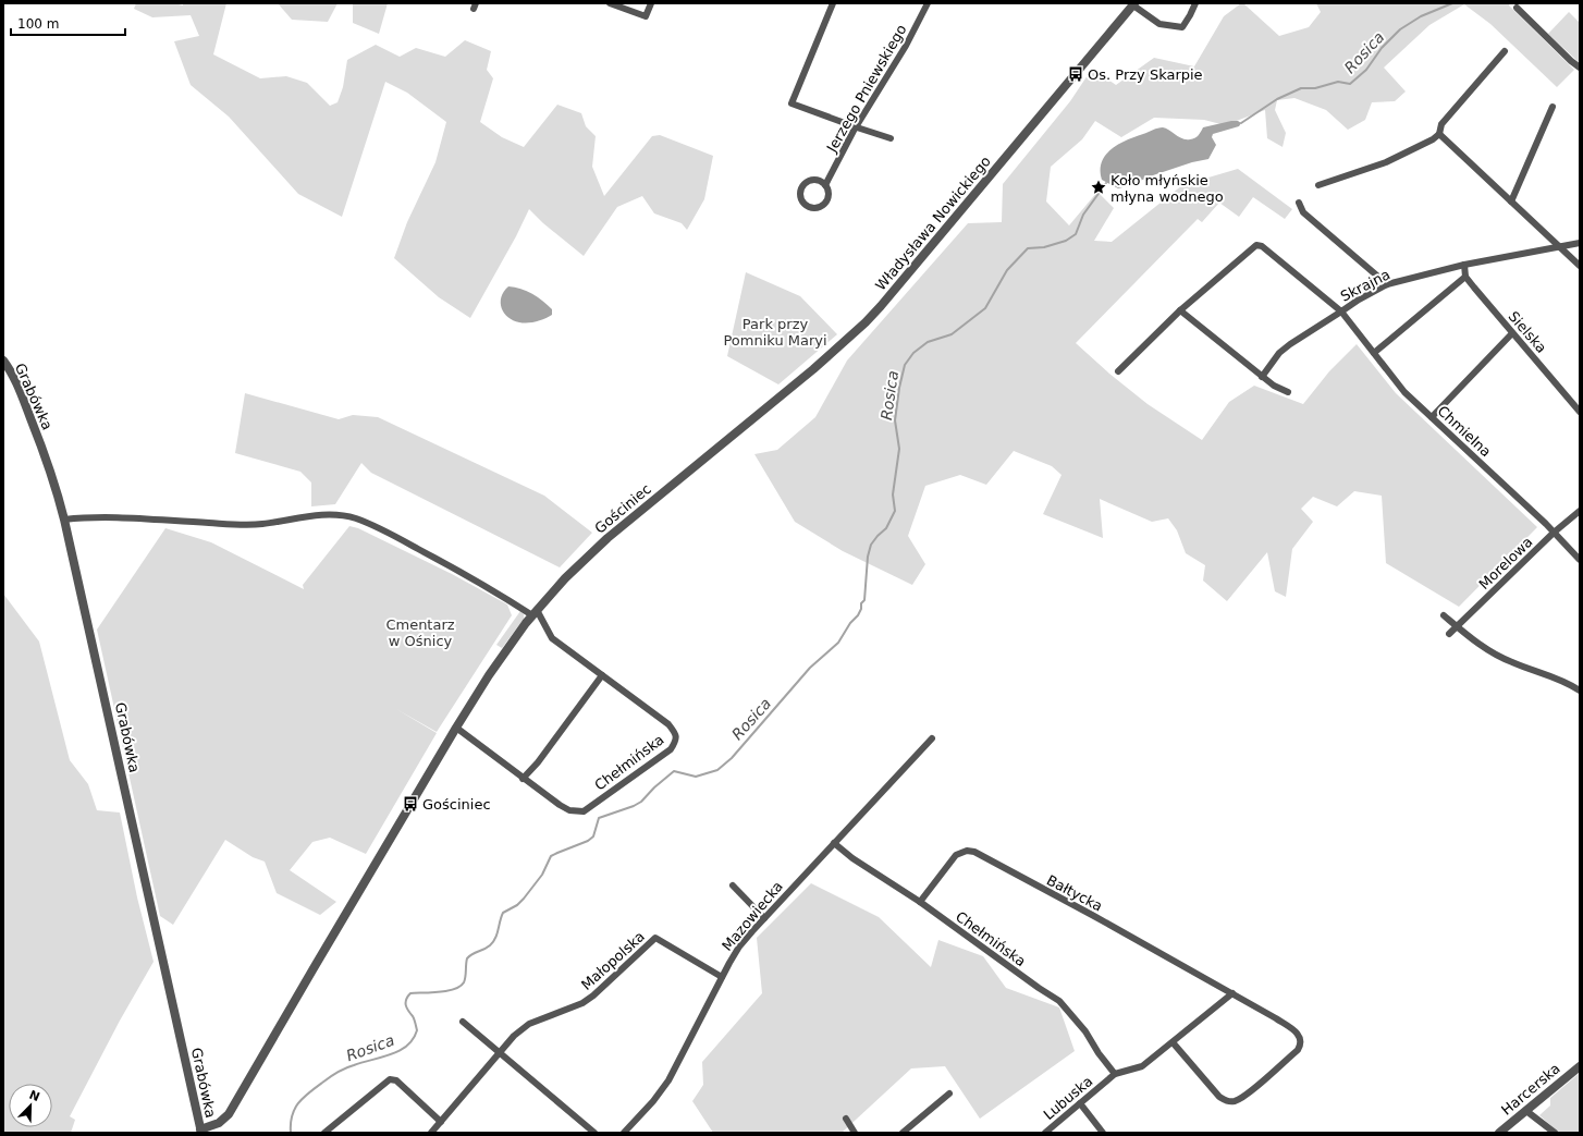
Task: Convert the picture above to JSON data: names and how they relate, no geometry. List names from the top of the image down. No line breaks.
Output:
{"streets":{"street":["Jerzego Pniewskiego","Władysława Nowickiego","Skrajna","Sielska","Grabówka","Chmielna","Gościniec","Morelowa","Chełmińska","Bałtycka","Mazowiecka","Małopolska","Harcerska","Lubuska"]},"crossings":[["Władysława Nowickiego","Gościniec"],["Skrajna","Chmielna"],["Grabówka","Gościniec"],["Chmielna","Morelowa"],["Gościniec","Chełmińska"],["Chełmińska","Bałtycka"],["Chełmińska","Mazowiecka"],["Chełmińska","Lubuska"],["Mazowiecka","Małopolska"]],"water":["Rosica"],"parks":["Park przy Pomniku Maryi","Cmentarz w Ośnicy"],"places":{"bus stop":["Os. Przy Skarpie","Gościniec"],"place":["Koło młyńskie młyna wodnego"]},"scale_bar":"100 m","north":"top right"}
